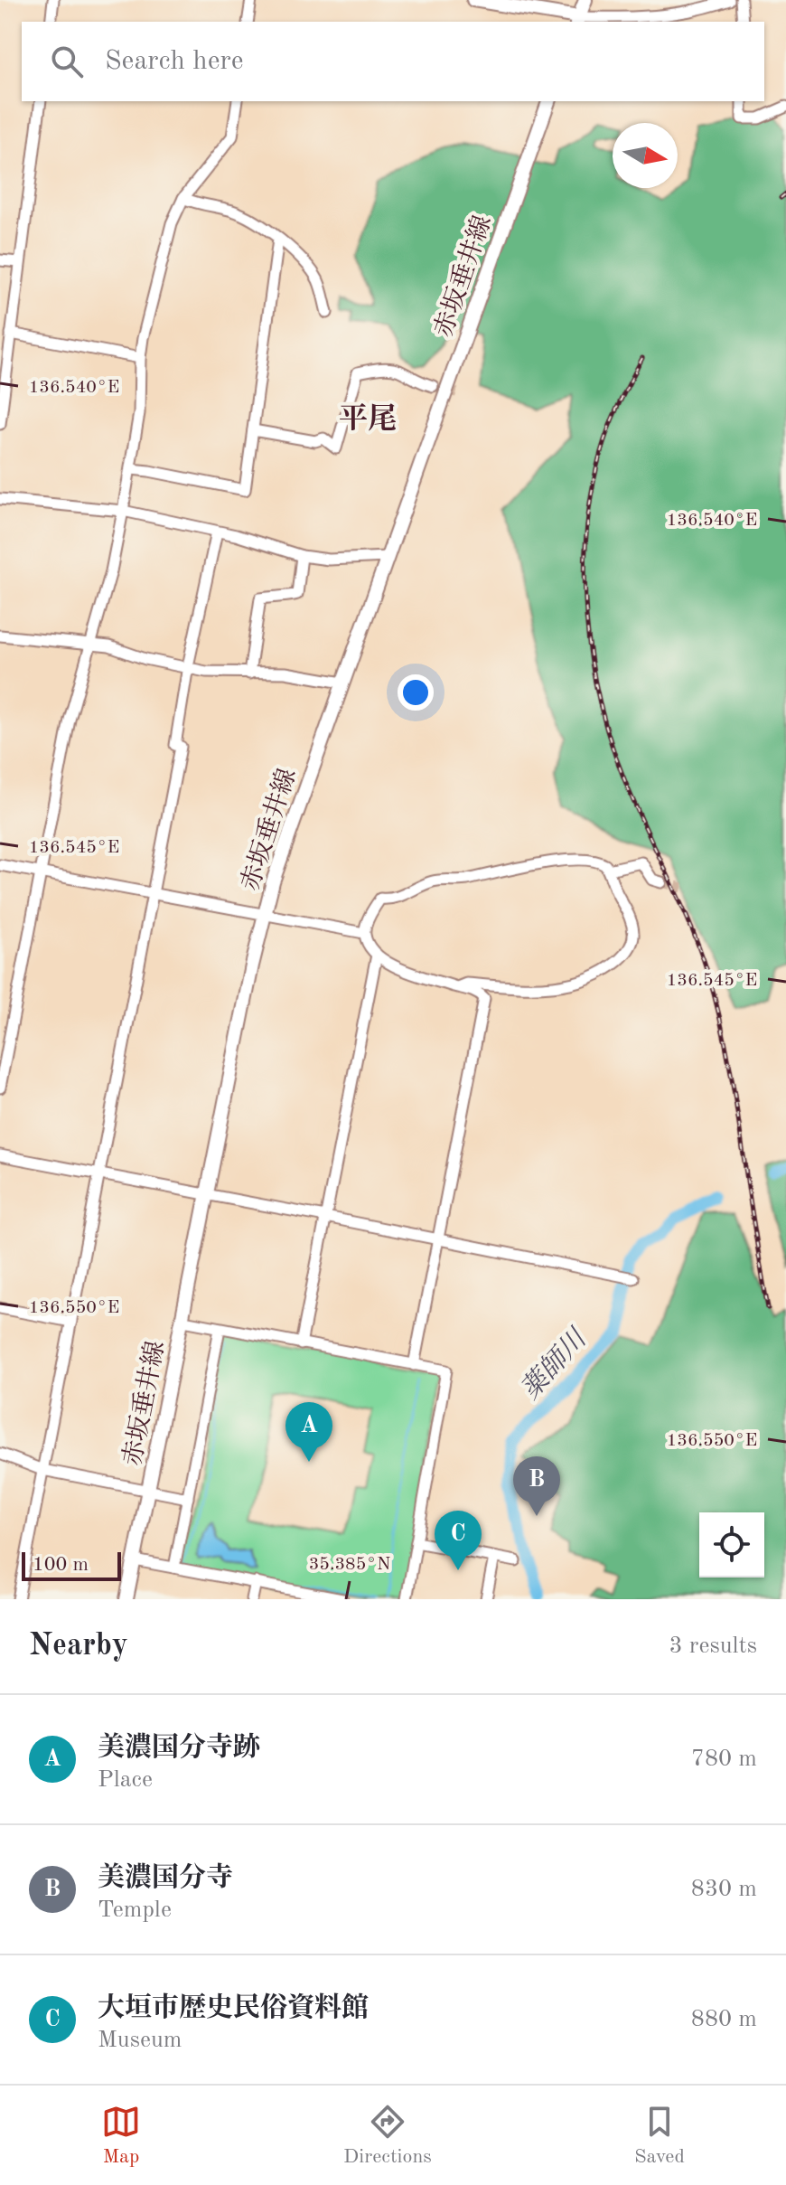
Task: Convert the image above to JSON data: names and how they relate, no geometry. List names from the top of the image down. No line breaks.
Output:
{"streets":{"main road":["赤坂垂井線"]},"districts":["平尾"],"water":["薬師川"],"scale_bar":"100 m","north":"right","page":{"search":"Search here","pins":["A","B","C"],"scale":"100 m","heading":["Nearby","3 results"],"list":[{"mark":"A","name":"美濃国分寺跡","note":"Place","value":"780 m"},{"mark":"B","name":"美濃国分寺","note":"Temple","value":"830 m"},{"mark":"C","name":"大垣市歴史民俗資料館","note":"Museum","value":"880 m"}],"nav":["Map","Directions","Saved"]},"coordinates":["136.540°E","136.545°E","136.550°E","35.385°N"]}
